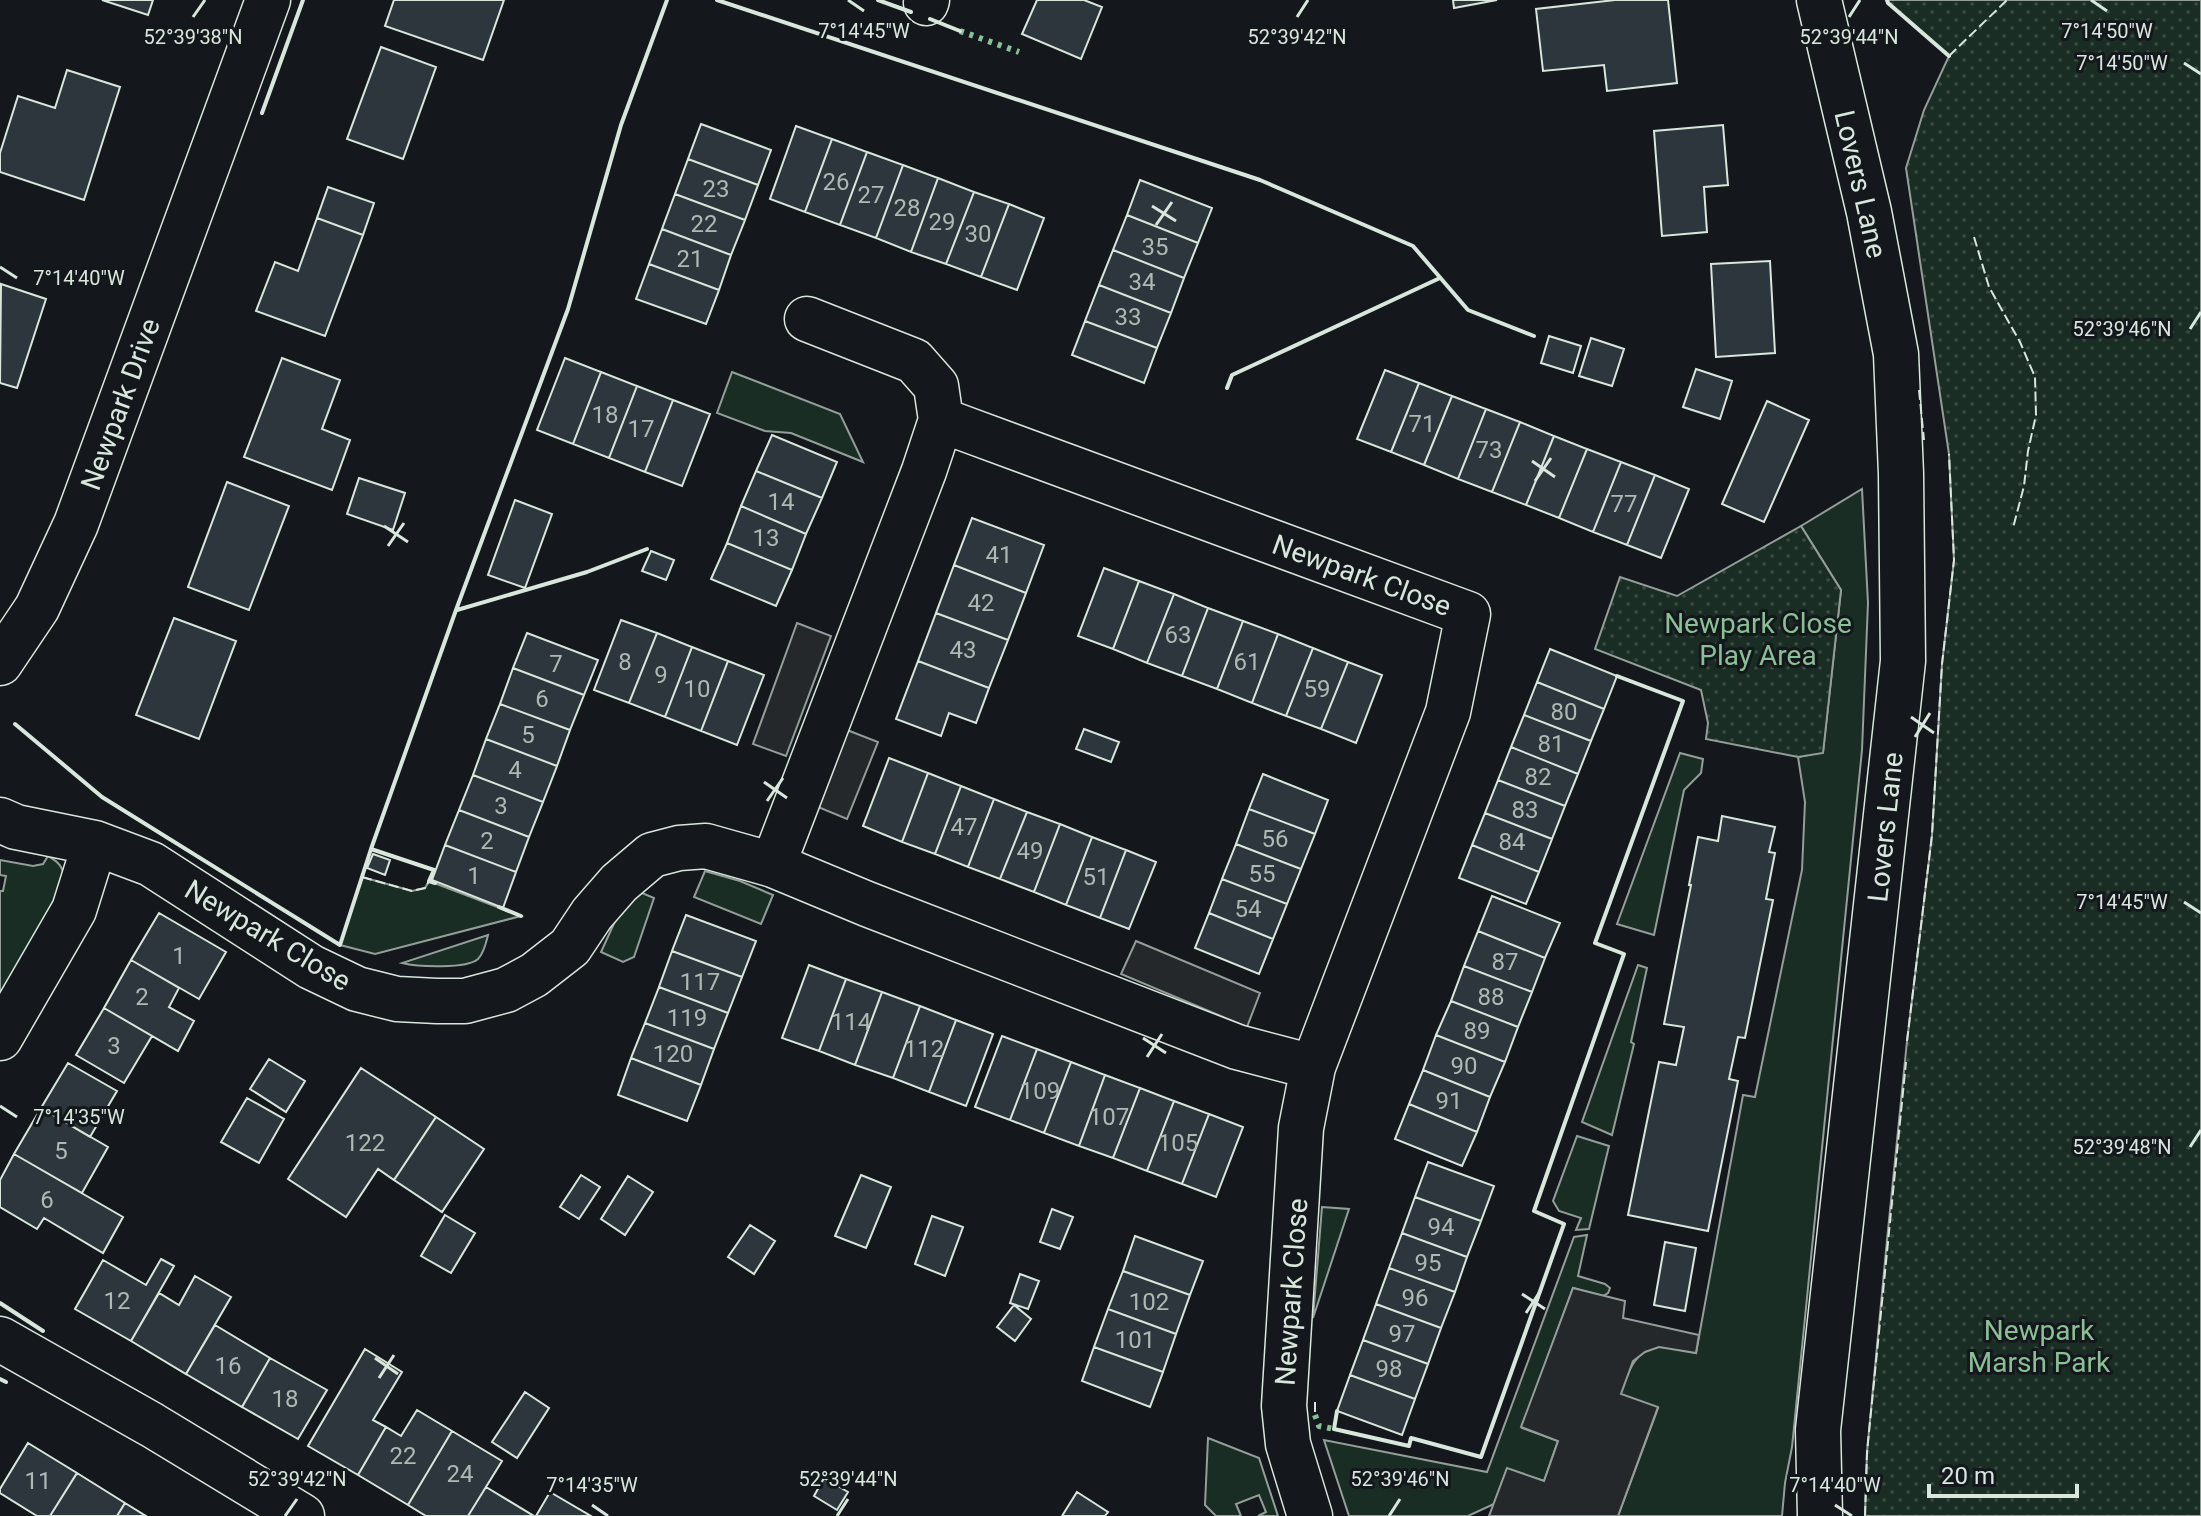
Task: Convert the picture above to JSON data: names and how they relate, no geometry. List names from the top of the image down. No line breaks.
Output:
{"streets":{"street":["Lovers Lane","Newpark Drive","Newpark Close"]},"parks":["Newpark Close Play Area","Newpark Marsh Park"],"house_numbers":["26","23","27","28","29","22","30","35","21","34","33","18","71","17","73","14","77","13","41","42","63","43","8","61","7","9","10","59","6","80","5","81","4","82","3","83","47","56","2","84","49","55","1","51","54","1","87","117","2","88","119","114","89","3","112","120","90","109","91","107","122","105","5","6","94","95","96","12","102","97","101","16","98","18","22","24","11"],"scale_bar":"20 m","coordinates":["7°14'45\"W","7°14'50\"W","52°39'38\"N","52°39'42\"N","52°39'44\"N","7°14'40\"W","52°39'46\"N","7°14'35\"W","52°39'48\"N"]}
